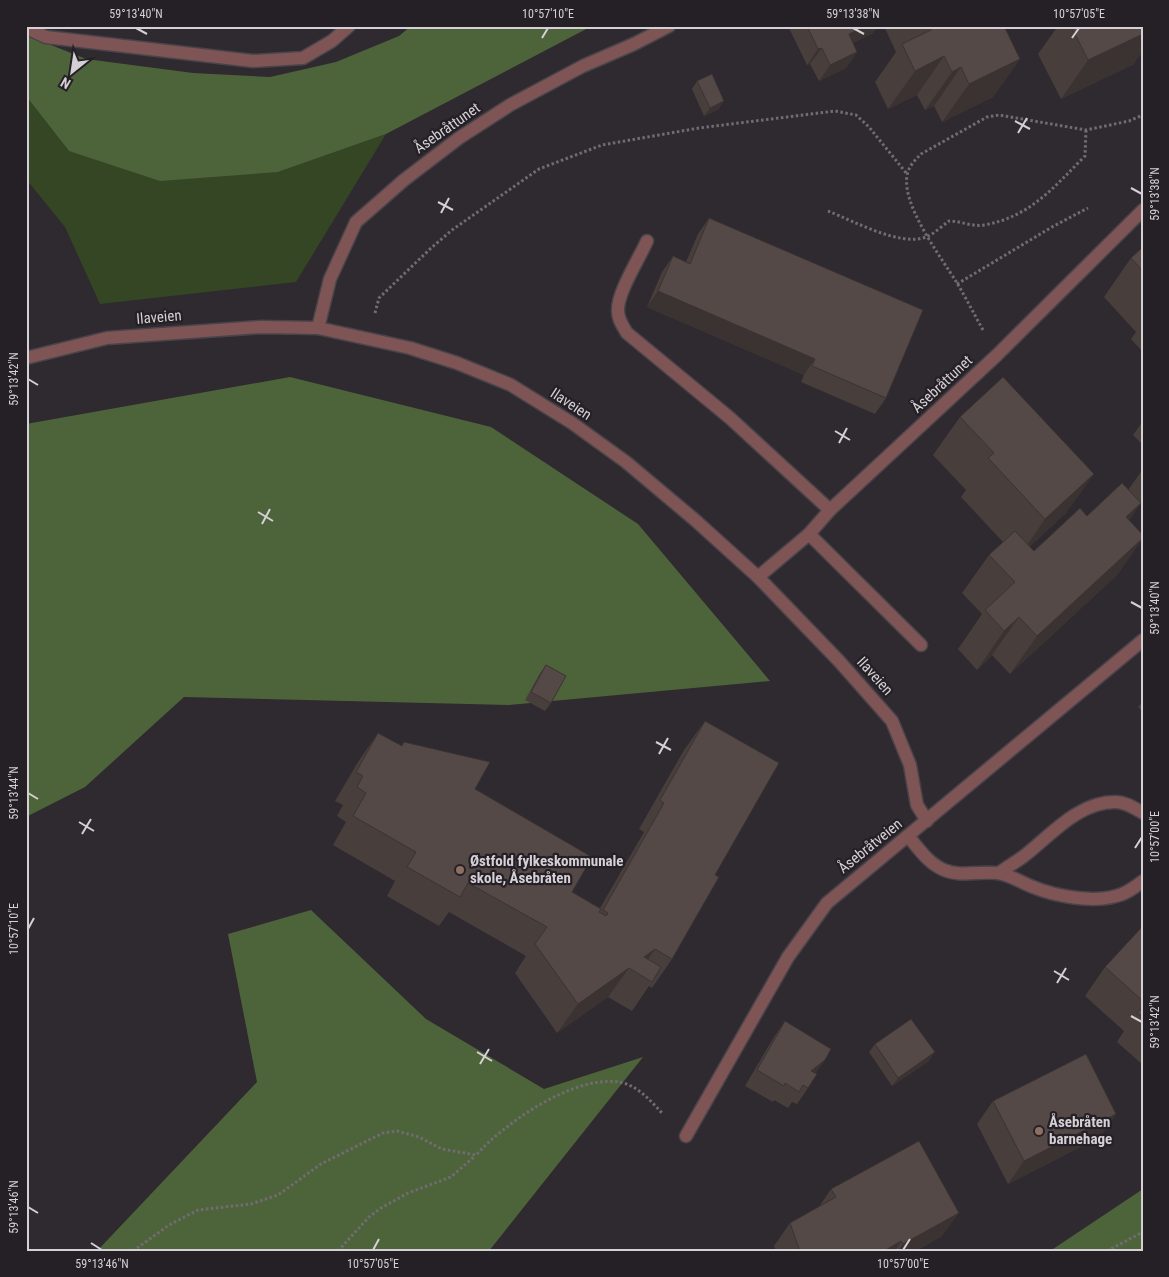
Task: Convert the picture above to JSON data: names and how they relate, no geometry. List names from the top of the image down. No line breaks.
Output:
{"streets":{"street":["Åsebråttunet","Ilaveien","Åsebråtveien"]},"crossings":[["Åsebråttunet","Ilaveien"],["Ilaveien","Åsebråtveien"]],"places":["Østfold fylkeskommunale skole, Åsebråten","Åsebråten barnehage"],"north":"bottom left","coordinates":["59°13'40\"N","10°57'10\"E","59°13'38\"N","10°57'05\"E","59°13'42\"N","59°13'44\"N","10°57'00\"E","59°13'46\"N"]}
